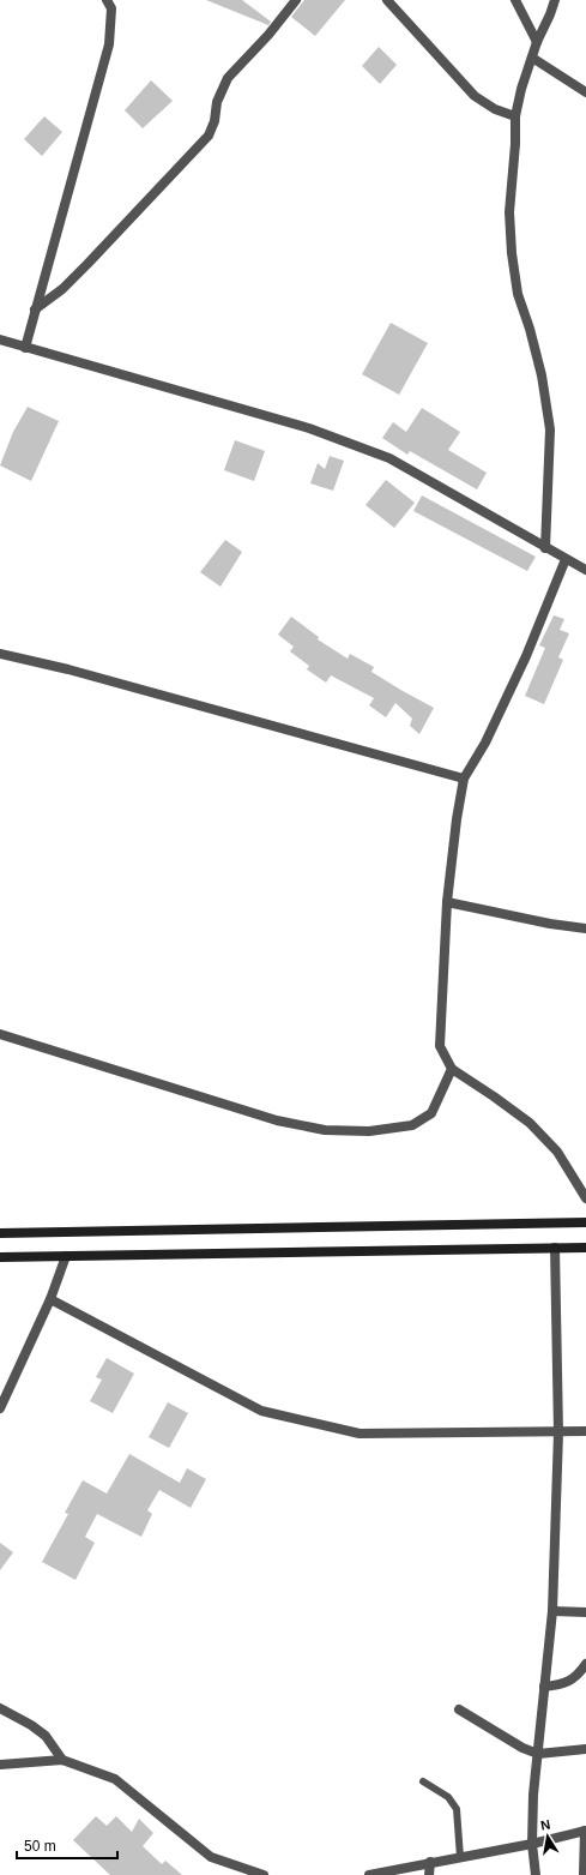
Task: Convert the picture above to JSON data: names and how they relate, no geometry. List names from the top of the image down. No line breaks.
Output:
{"scale_bar":"50 m","north":"top"}
